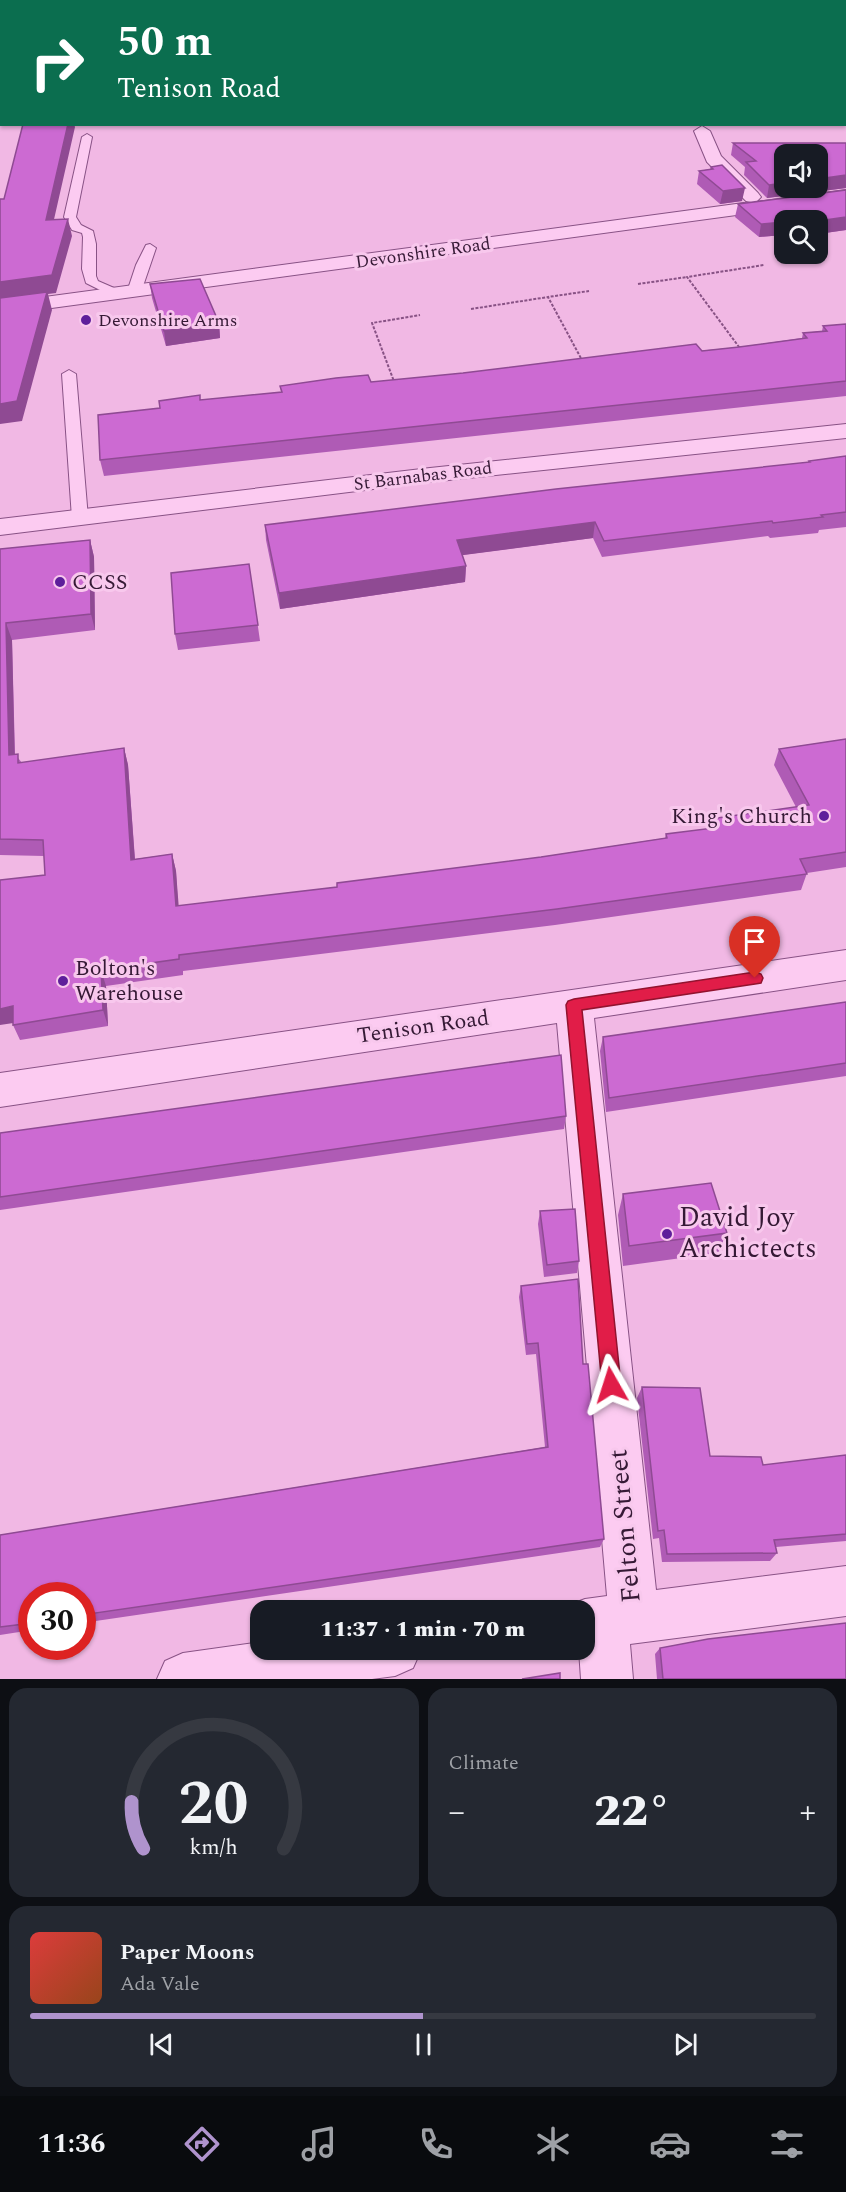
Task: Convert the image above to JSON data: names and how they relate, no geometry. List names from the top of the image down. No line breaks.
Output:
{"streets":{"street":["Devonshire Road","St Barnabas Road","Tenison Road","Felton Street"]},"crossings":[["Tenison Road","Felton Street"]],"places":["Devonshire Arms","CCSS","King's Church","Bolton's Warehouse","David Joy Archictects"],"page":{"turn":["50 m","Tenison Road"],"limit":"30","trip":"11:37 · 1 min · 70 m","tile":"Climate","heat":["−","22°","+"],"song":["Paper Moons","Ada Vale"],"tabs":"11:36","gauge":["20","km/h"]}}
